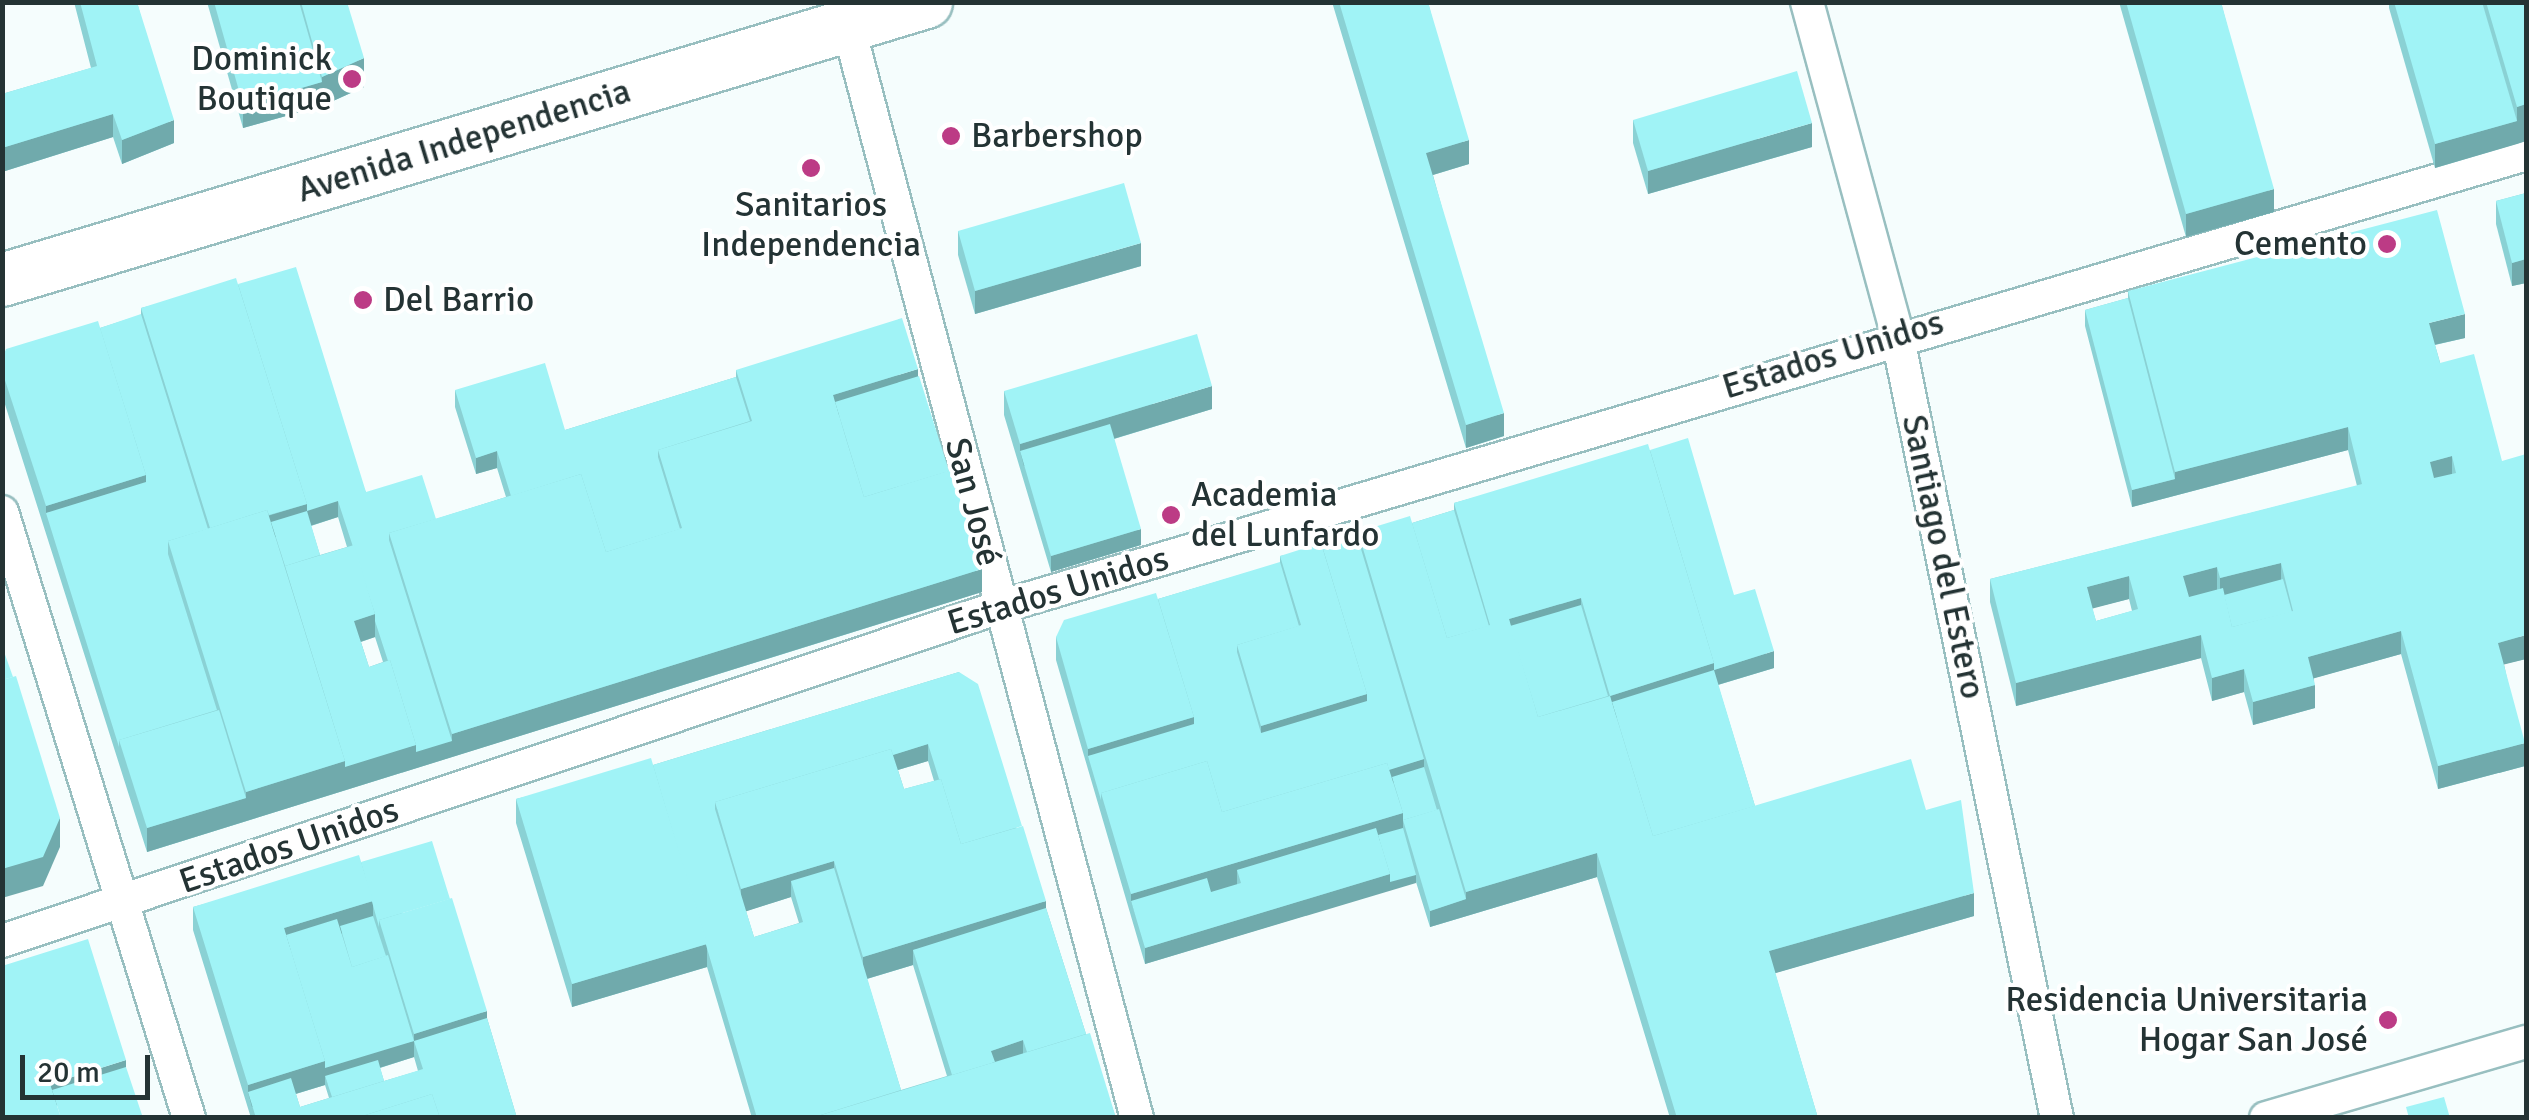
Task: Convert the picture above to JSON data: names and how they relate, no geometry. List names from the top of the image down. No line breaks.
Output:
{"streets":{"main road":["Avenida Independencia"],"street":["Estados Unidos","San José","Santiago del Estero"]},"crossings":[["Avenida Independencia","San José"],["Estados Unidos","San José"],["Estados Unidos","Santiago del Estero"]],"places":["Dominick Boutique","Barbershop","Sanitarios Independencia","Cemento","Del Barrio","Academia del Lunfardo","Residencia Universitaria Hogar San José"],"scale_bar":"20 m"}
